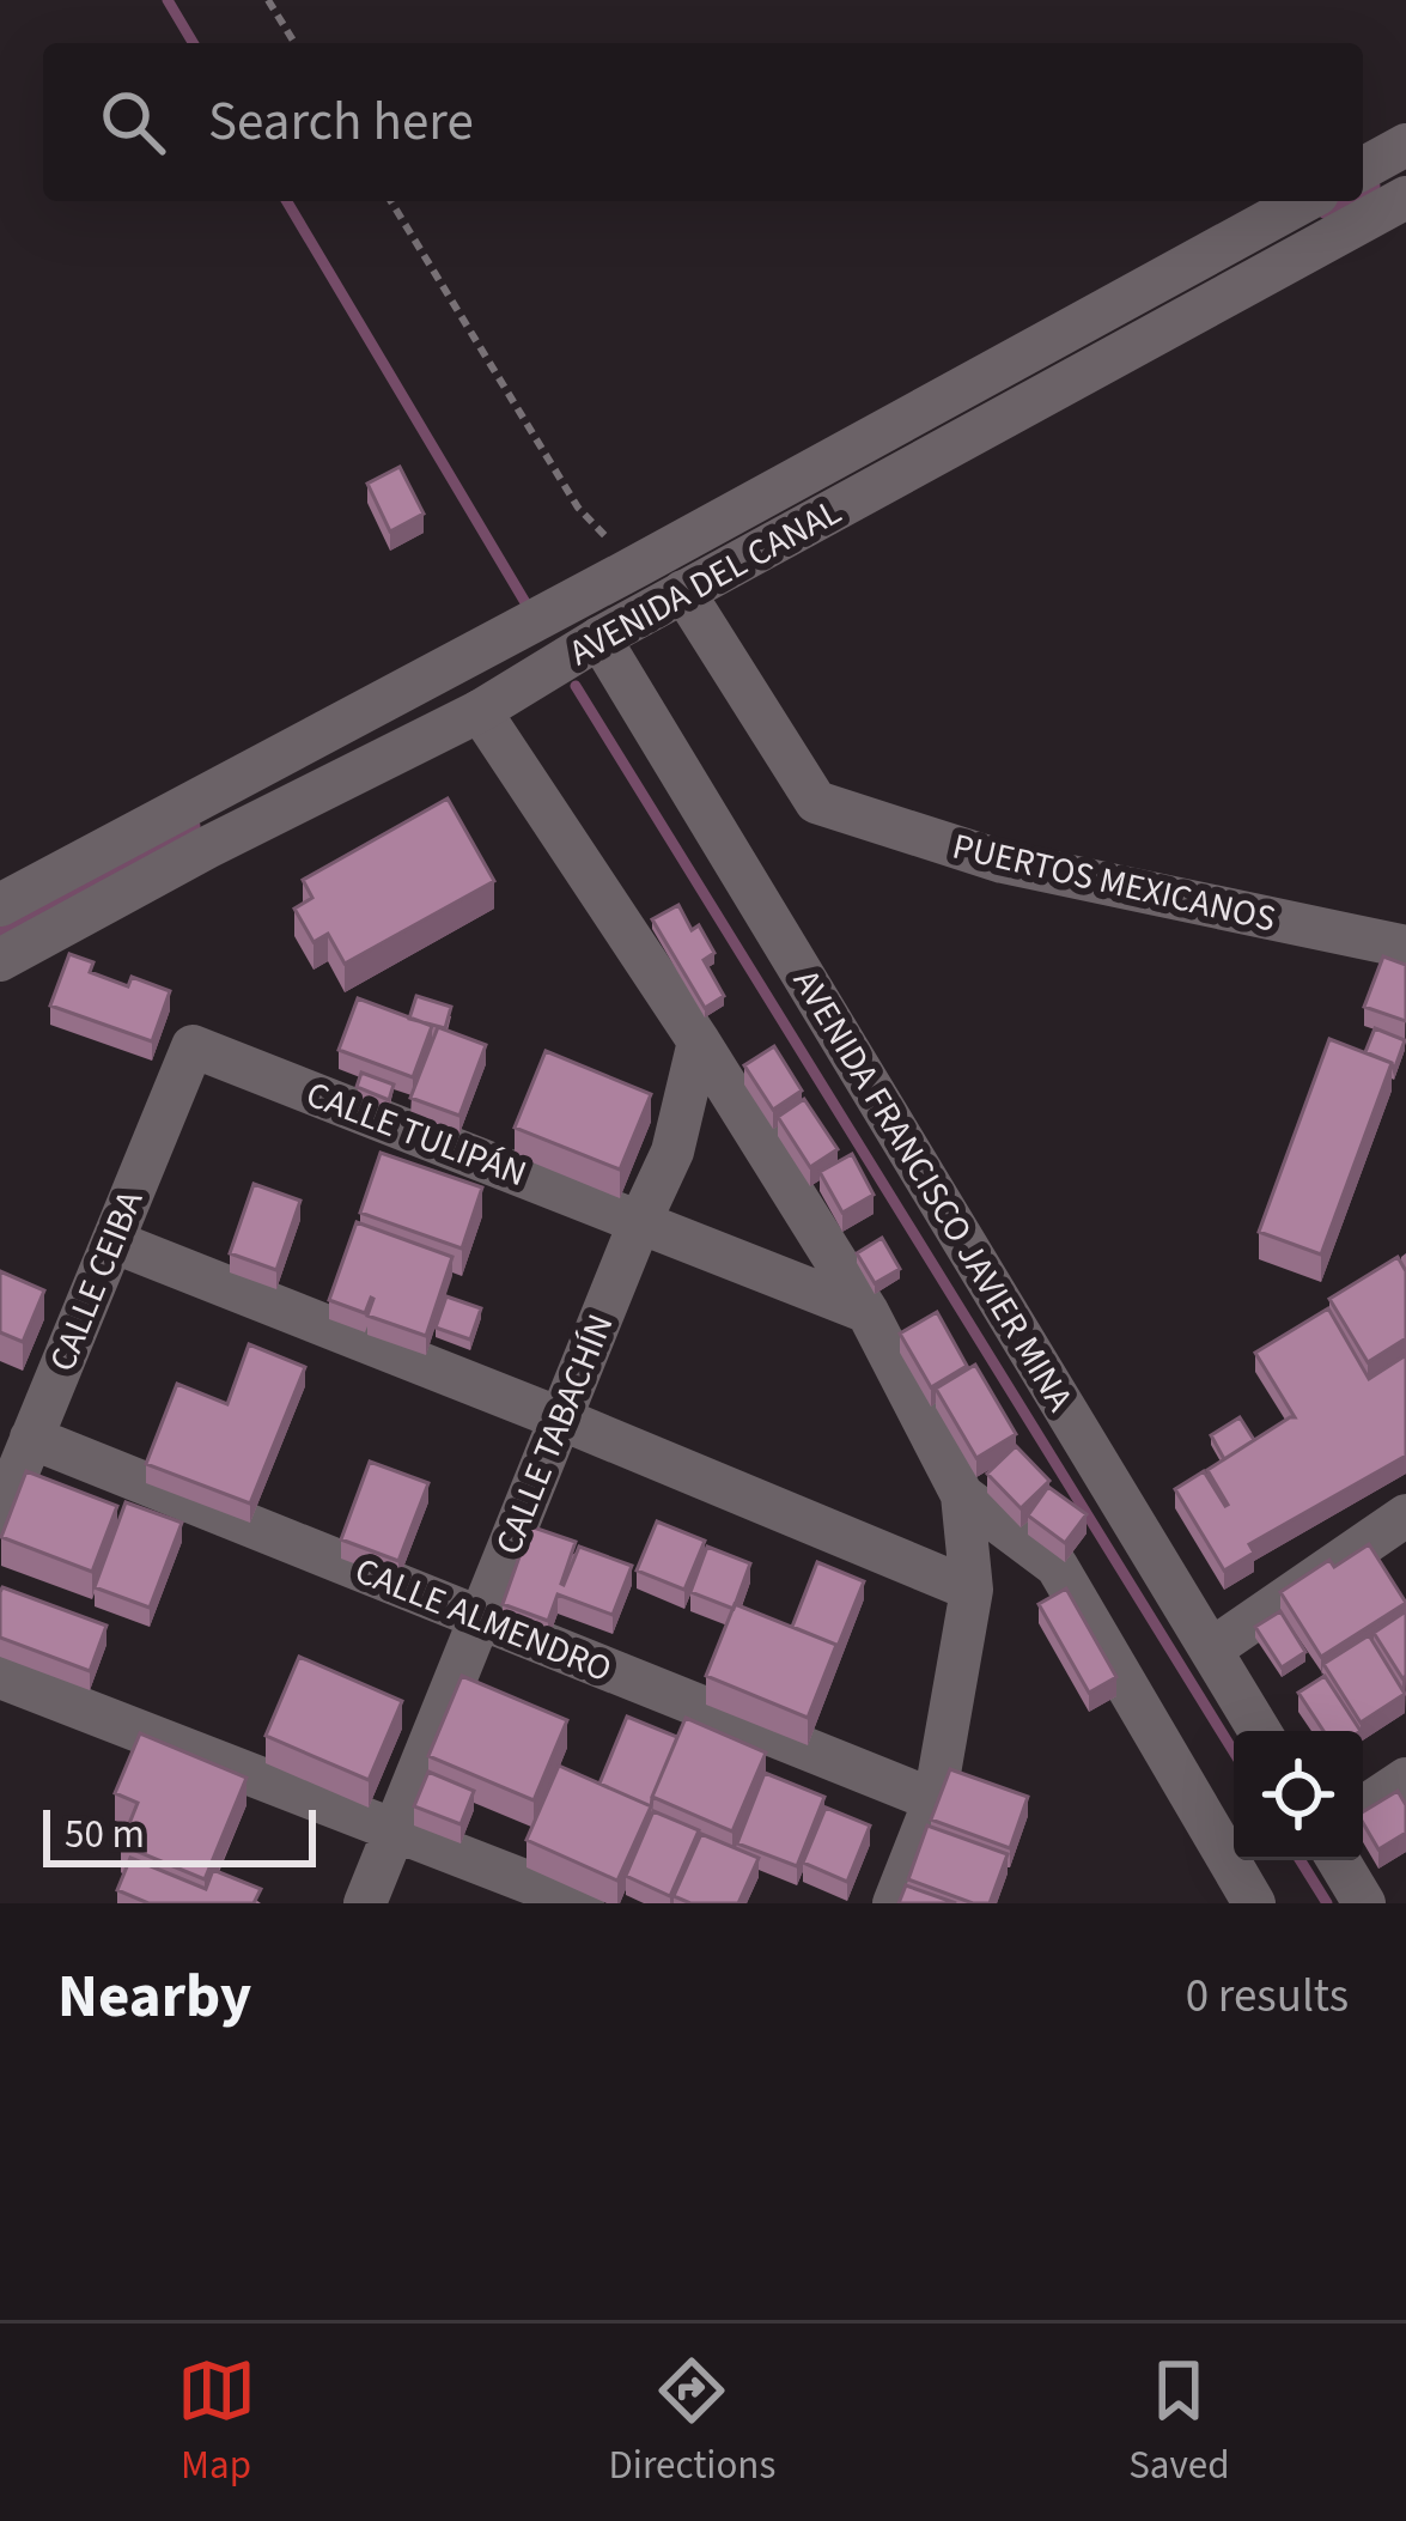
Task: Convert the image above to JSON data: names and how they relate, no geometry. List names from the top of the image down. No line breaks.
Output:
{"streets":{"street":["AVENIDA DEL CANAL","PUERTOS MEXICANOS","CALLE TULIPÁN","AVENIDA FRANCISCO JAVIER MINA","CALLE CEIBA","CALLE TABACHÍN","CALLE ALMENDRO"]},"crossings":[["AVENIDA DEL CANAL","PUERTOS MEXICANOS"],["AVENIDA DEL CANAL","AVENIDA FRANCISCO JAVIER MINA"],["CALLE TULIPÁN","CALLE CEIBA"],["CALLE TULIPÁN","CALLE TABACHÍN"],["CALLE CEIBA","CALLE ALMENDRO"],["CALLE TABACHÍN","CALLE ALMENDRO"]],"scale_bar":"50 m","page":{"search":"Search here","scale":"50 m","heading":["Nearby","0 results"],"nav":["Map","Directions","Saved"]}}
